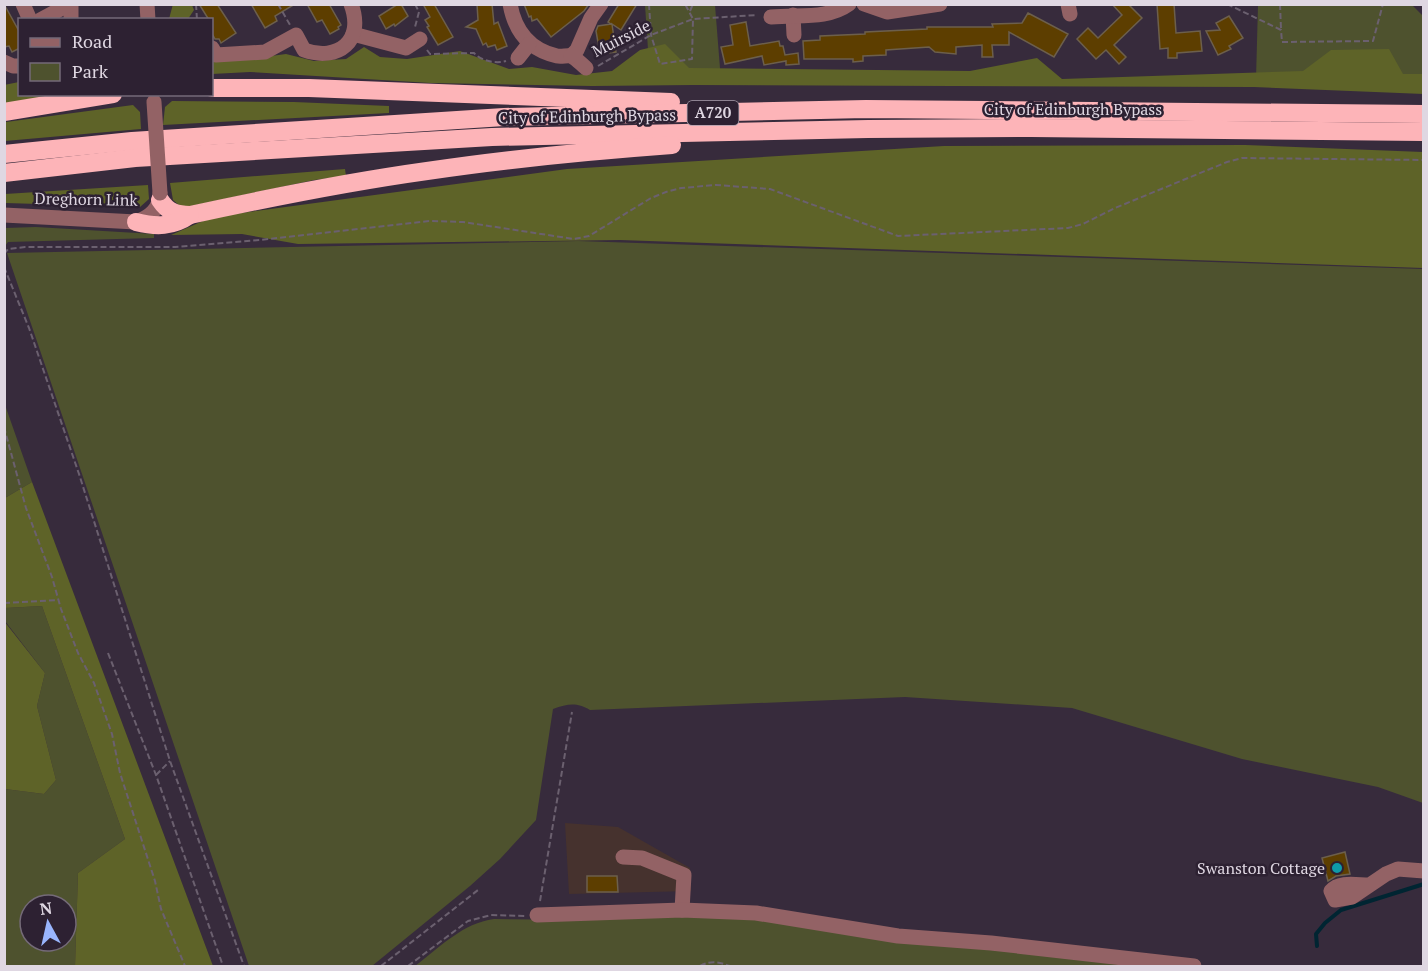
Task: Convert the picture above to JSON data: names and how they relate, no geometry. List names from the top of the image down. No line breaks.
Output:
{"streets":{"highway":["City of Edinburgh Bypass","A720"],"street":["Dreghorn Link"],"path":["Muirside"]},"places":["Swanston Cottage"],"legend":["Road","Park"],"north":"top"}
